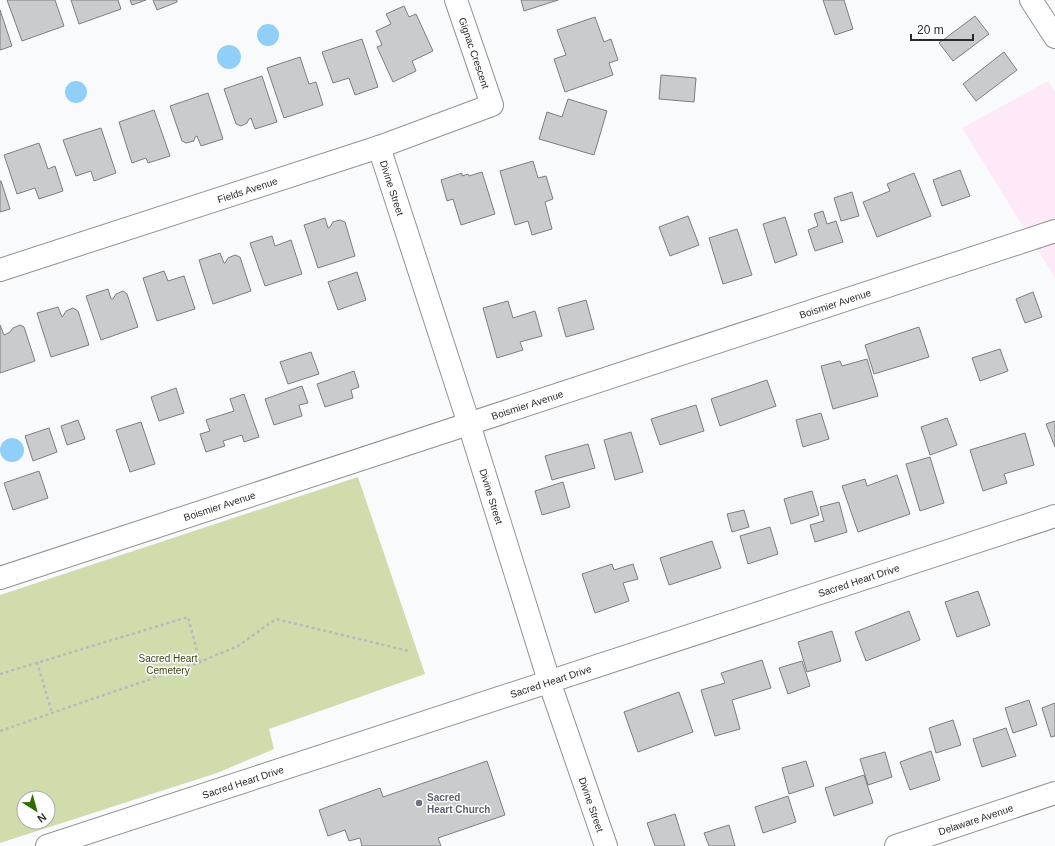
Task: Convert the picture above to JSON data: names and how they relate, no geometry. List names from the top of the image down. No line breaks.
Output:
{"streets":{"street":["Gignac Crescent","Divine Street","Fields Avenue","Boismier Avenue","Sacred Heart Drive","Delaware Avenue"]},"crossings":[["Gignac Crescent","Fields Avenue"],["Divine Street","Fields Avenue"],["Divine Street","Boismier Avenue"],["Divine Street","Sacred Heart Drive"]],"parks":["Sacred Heart Cemetery"],"places":["Sacred Heart Church"],"scale_bar":"20 m","north":"bottom right"}
